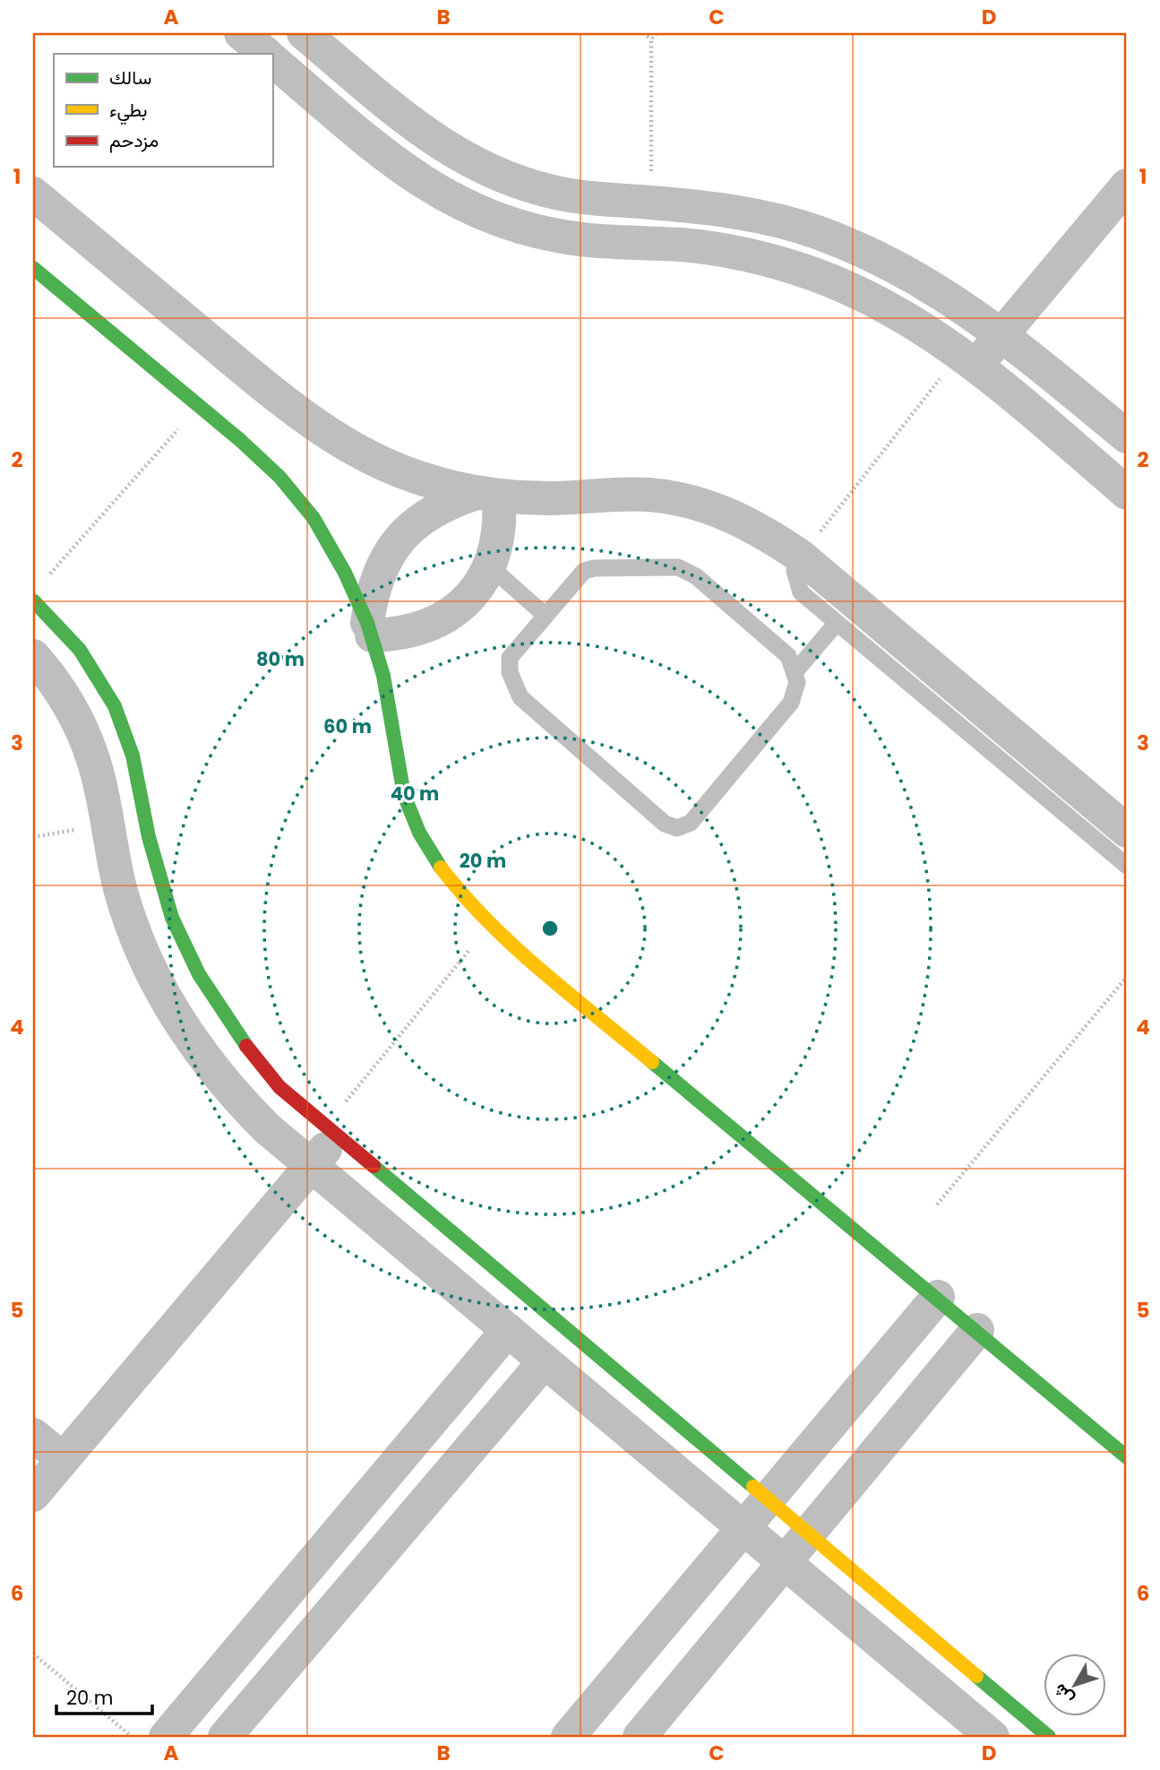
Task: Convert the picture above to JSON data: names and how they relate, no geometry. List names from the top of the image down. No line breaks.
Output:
{"legend":["سالك","بطيء","مزدحم"],"scale_bar":"20 m","north":"bottom left","grid":{"columns":["A","B","C","D"],"rows":["1","2","3","4","5","6"]},"rings":["80 m","60 m","40 m","20 m"]}
